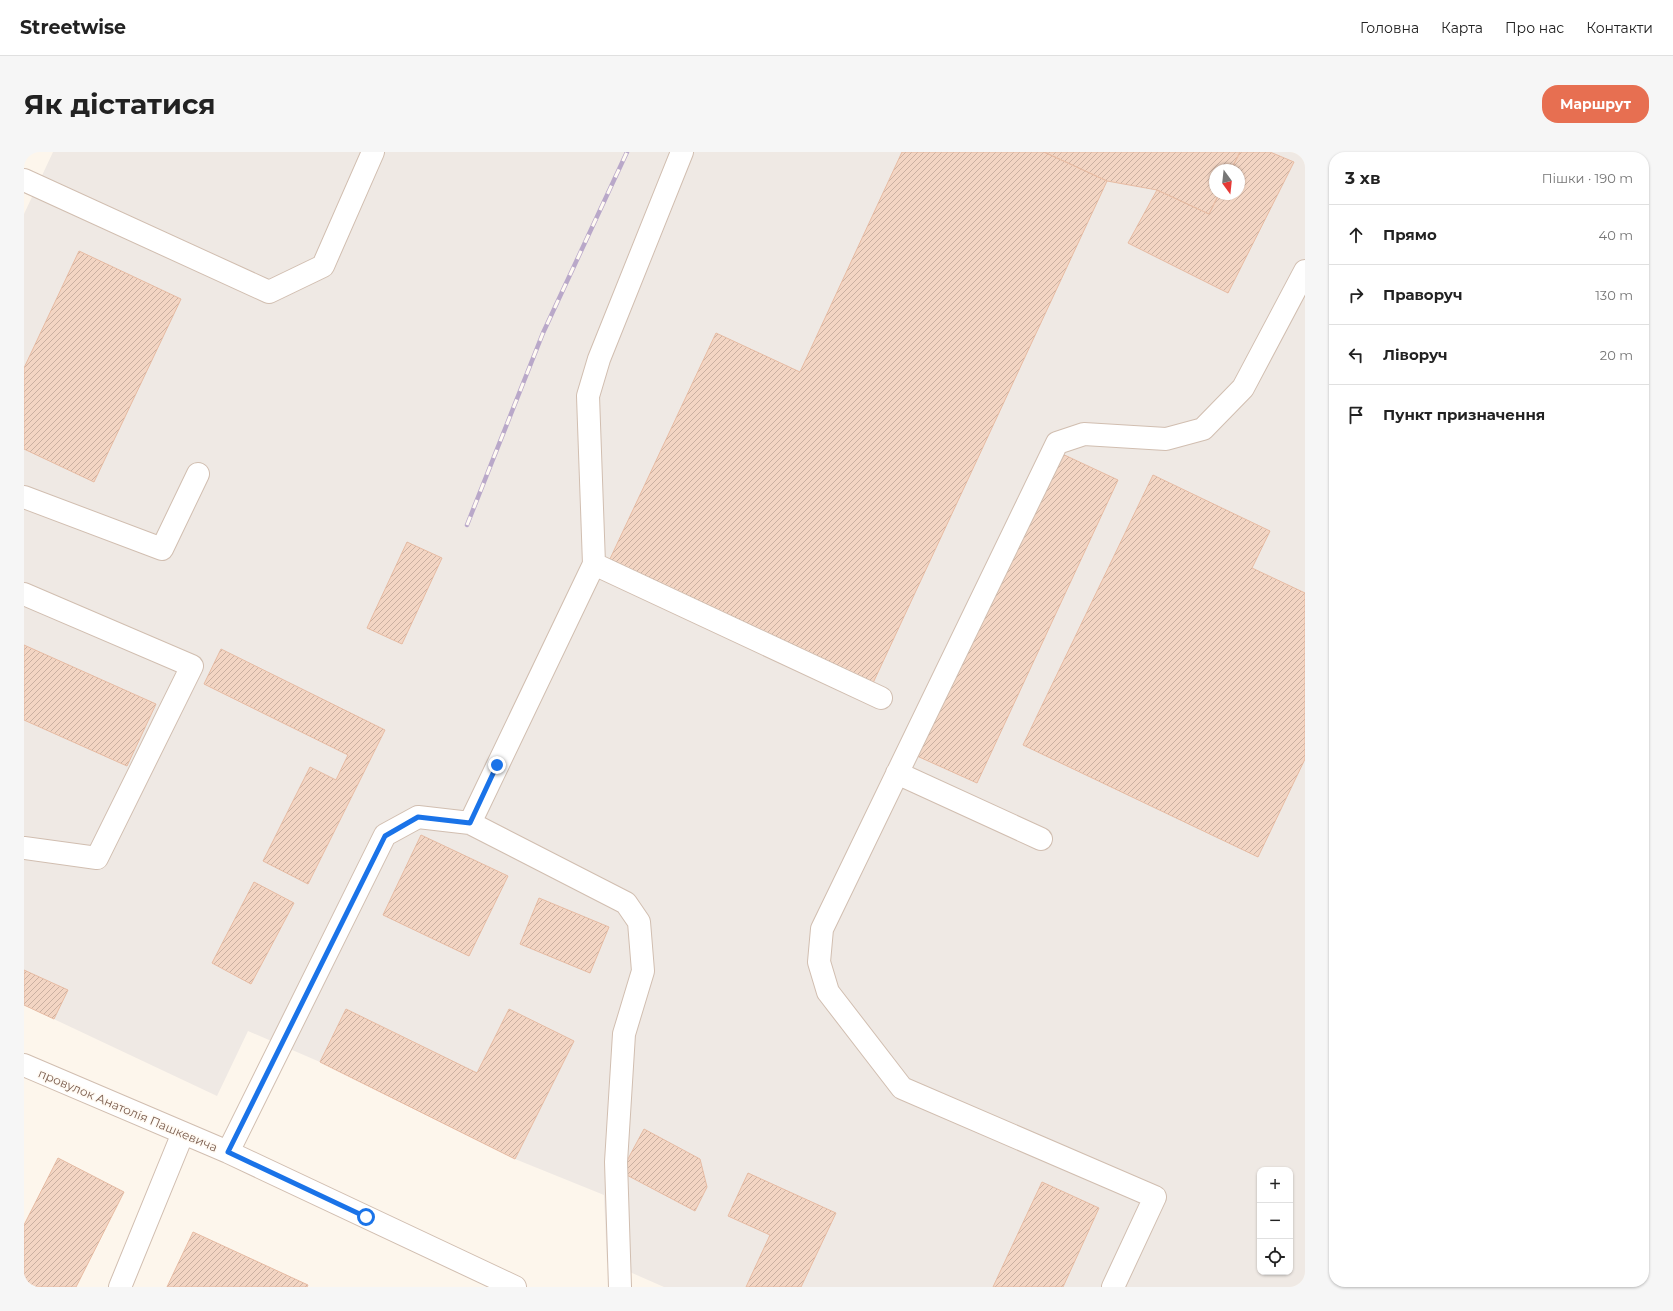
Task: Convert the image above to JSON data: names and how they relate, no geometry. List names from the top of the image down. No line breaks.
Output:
{"streets":{"street":["провулок Анатолія Пашкевича"]},"north":"bottom","page":{"header":"Streetwise","nav":["Головна","Карта","Про нас","Контакти"],"buttons":"Маршрут","title":"Як дістатися","heading":["3 хв","Пішки · 190 m"],"list":[["Прямо","40 m"],["Праворуч","130 m"],["Ліворуч","20 m"],"Пункт призначення"],"map_buttons":["+","−"]}}
